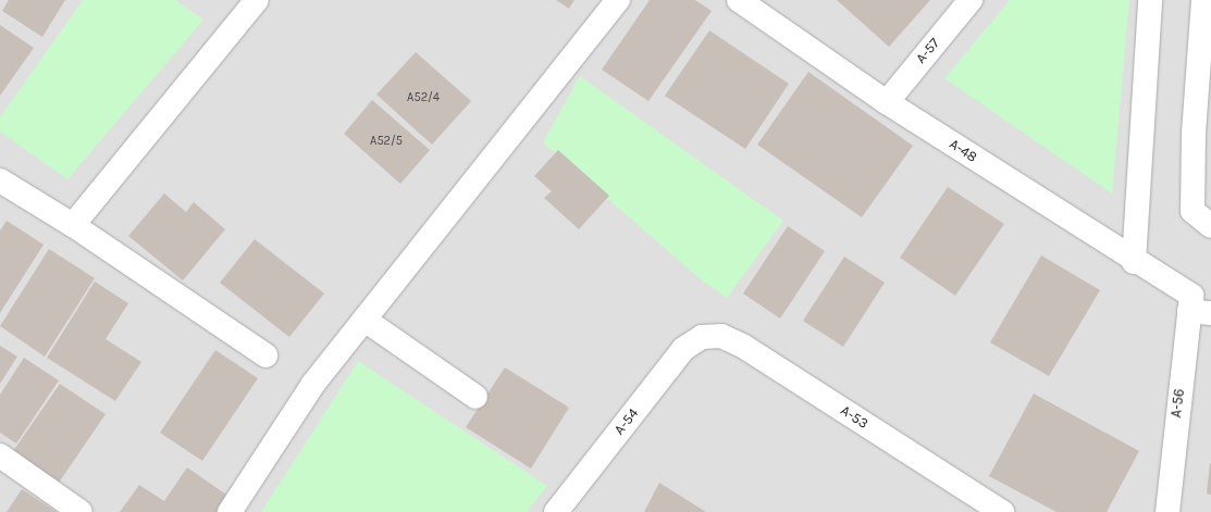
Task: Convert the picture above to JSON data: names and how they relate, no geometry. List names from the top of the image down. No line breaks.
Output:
{"streets":{"street":["A-57","A-48","A-56","A-53","A-54"]},"crossings":[["A-57","A-48"],["A-48","A-56"],["A-53","A-54"]],"house_numbers":["A52/4","A52/5"]}
